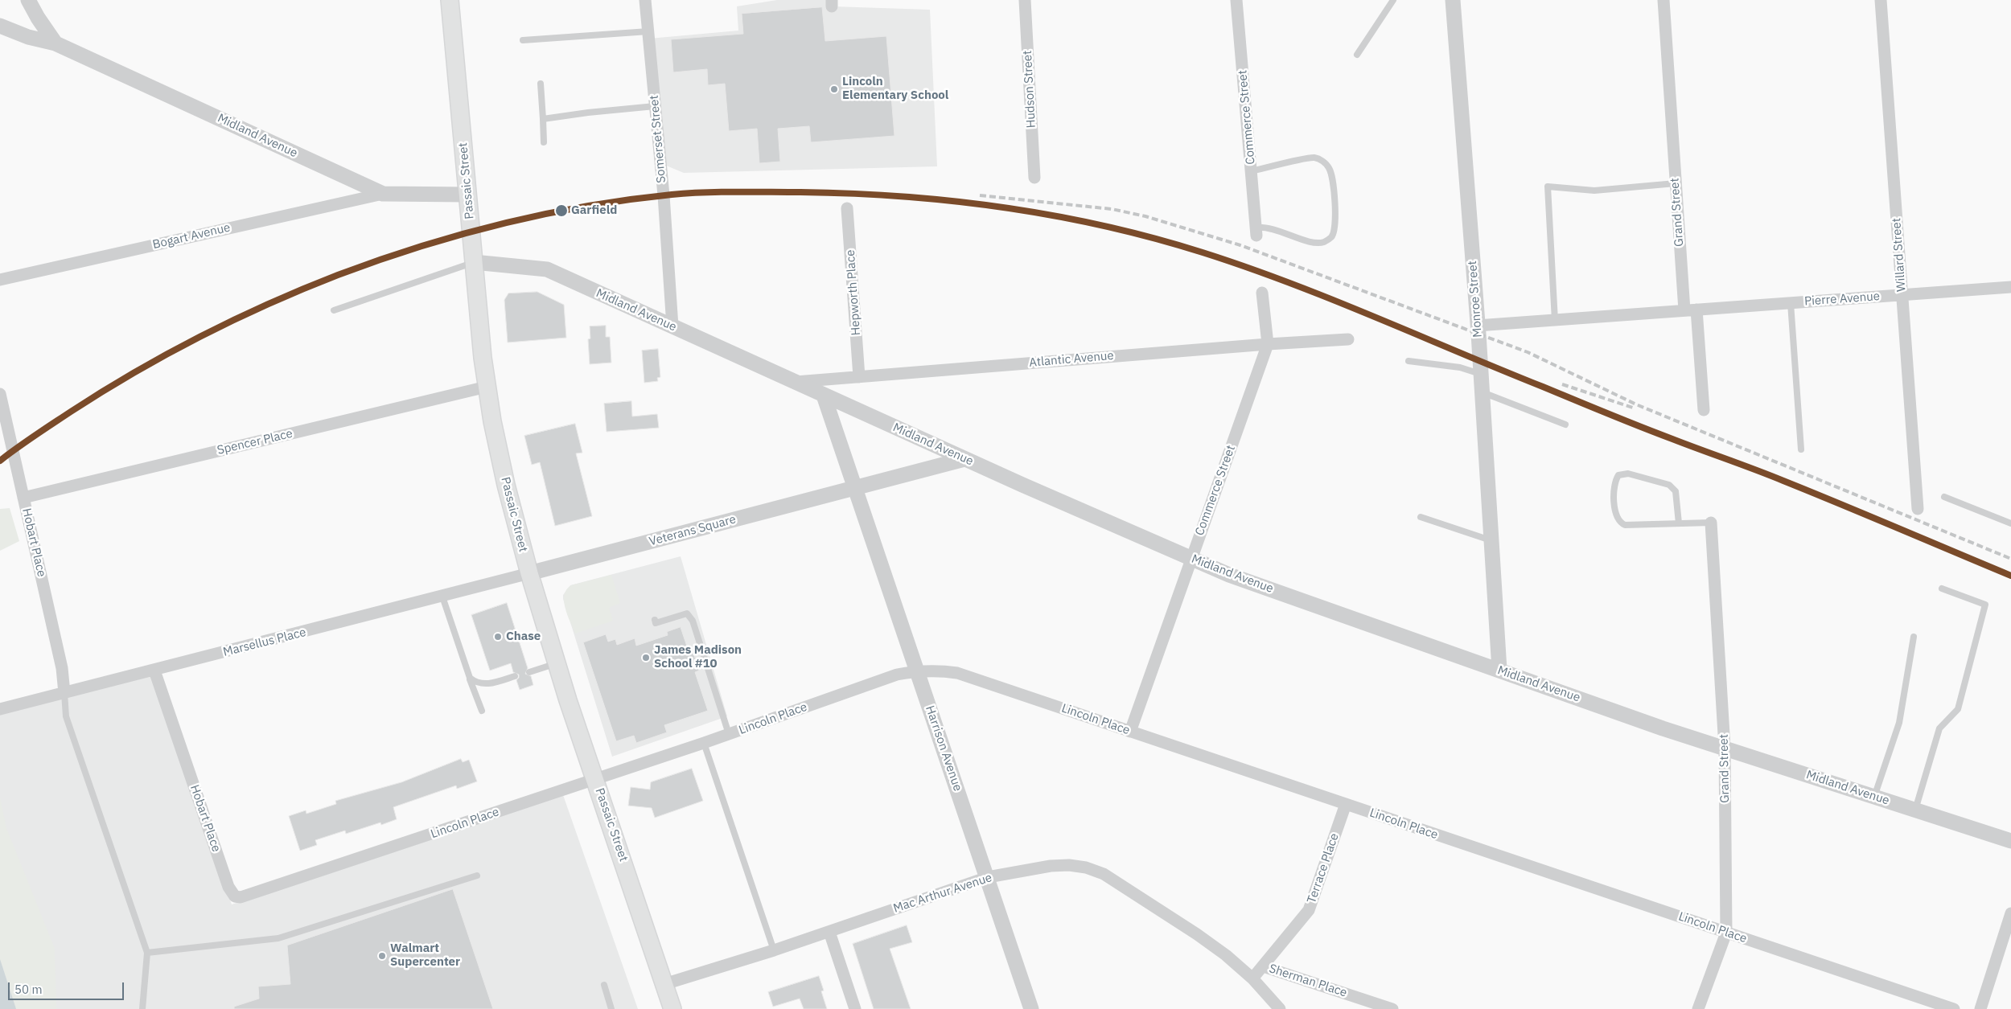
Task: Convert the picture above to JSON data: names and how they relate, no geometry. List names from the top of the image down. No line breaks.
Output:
{"streets":{"main road":["Passaic Street"],"street":["Hudson Street","Commerce Street","Midland Avenue","Somerset Street","Grand Street","Bogart Avenue","Willard Street","Hepworth Place","Monroe Street","Pierre Avenue","Atlantic Avenue","Spencer Place","Veterans Square","Hobart Place","Marsellus Place","Lincoln Place","Harrison Avenue","Terrace Place","Mac Arthur Avenue","Sherman Place"]},"crossings":[["Commerce Street","Midland Avenue"],["Commerce Street","Atlantic Avenue"],["Commerce Street","Lincoln Place"],["Midland Avenue","Somerset Street"],["Midland Avenue","Passaic Street"],["Midland Avenue","Grand Street"],["Midland Avenue","Bogart Avenue"],["Midland Avenue","Monroe Street"],["Midland Avenue","Atlantic Avenue"],["Midland Avenue","Veterans Square"],["Passaic Street","Spencer Place"],["Passaic Street","Veterans Square"],["Passaic Street","Marsellus Place"],["Passaic Street","Lincoln Place"],["Passaic Street","Mac Arthur Avenue"],["Grand Street","Lincoln Place"],["Willard Street","Pierre Avenue"],["Hepworth Place","Atlantic Avenue"],["Spencer Place","Hobart Place"],["Veterans Square","Marsellus Place"],["Veterans Square","Harrison Avenue"],["Hobart Place","Marsellus Place"],["Hobart Place","Lincoln Place"],["Lincoln Place","Harrison Avenue"],["Lincoln Place","Terrace Place"],["Harrison Avenue","Mac Arthur Avenue"],["Terrace Place","Sherman Place"],["Mac Arthur Avenue","Sherman Place"]],"places":["Lincoln Elementary School","Garfield","Chase","James Madison School #10","Walmart Supercenter"],"scale_bar":"50 m"}
